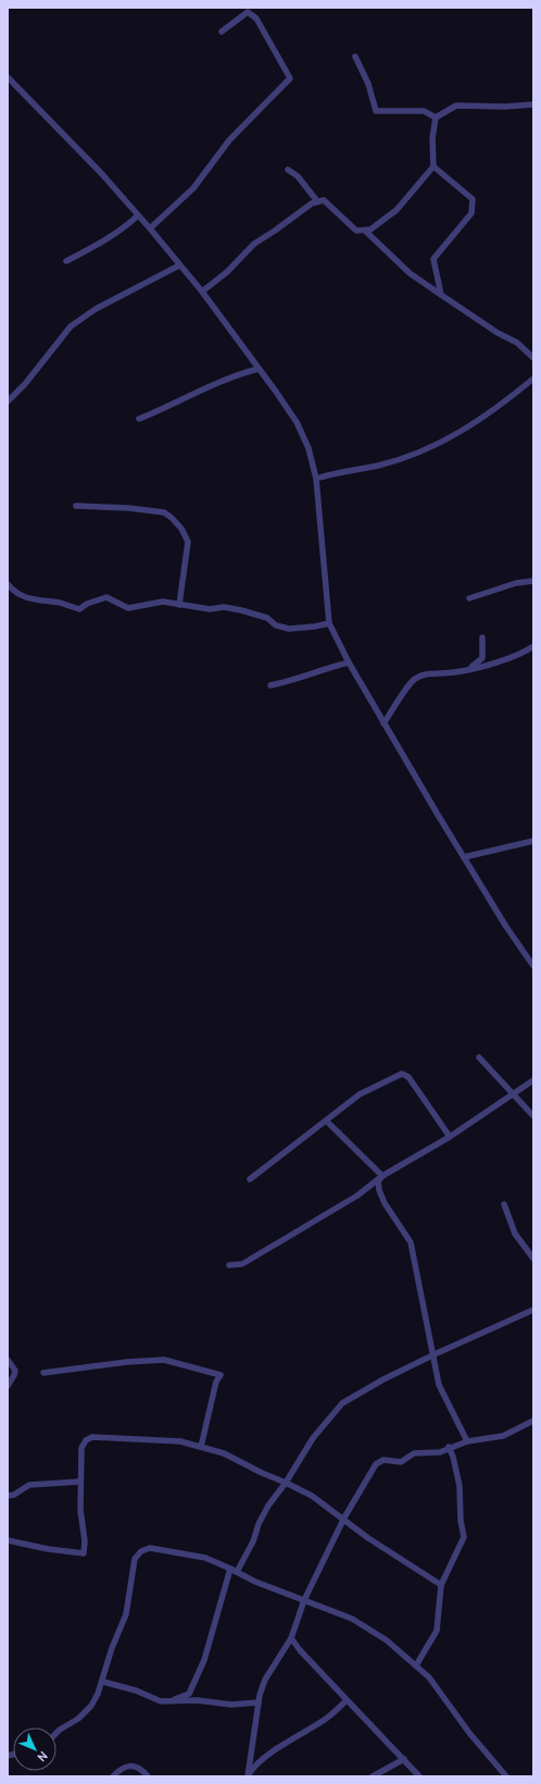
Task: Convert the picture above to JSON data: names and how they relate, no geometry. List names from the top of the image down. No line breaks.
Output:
{"north":"bottom right"}
